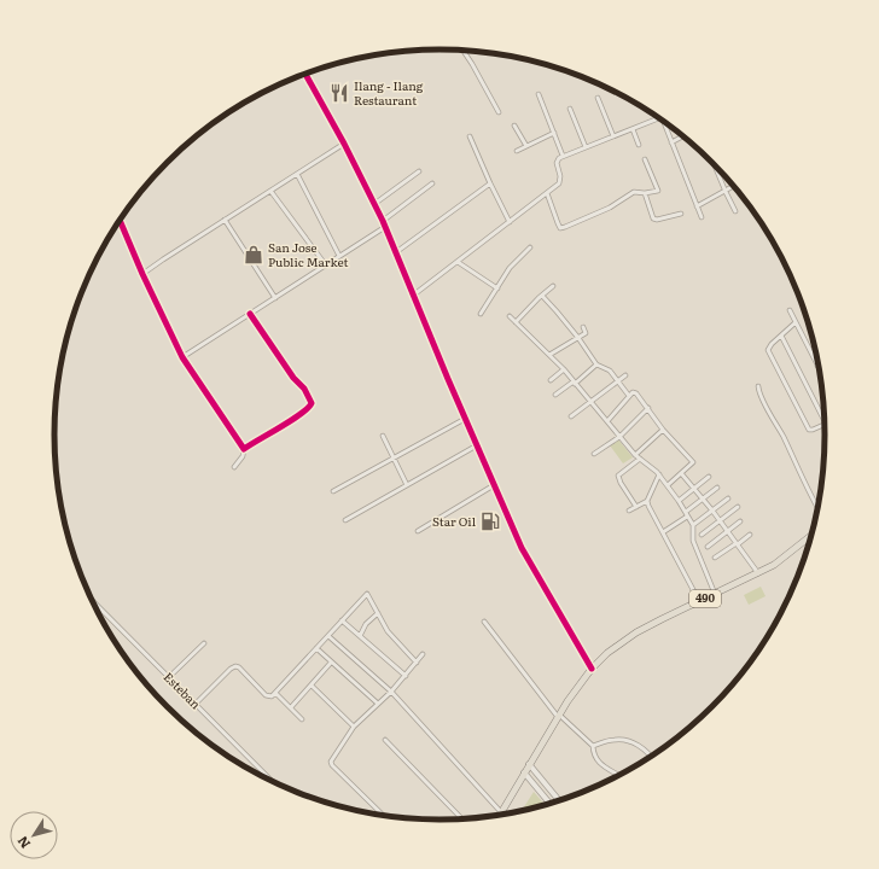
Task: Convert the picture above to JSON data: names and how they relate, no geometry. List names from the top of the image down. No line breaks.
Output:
{"streets":{"main road":["490"],"street":["Esteban"]},"places":{"restaurant":["Ilang - Ilang Restaurant"],"shop":["San Jose Public Market"],"fuel station":["Star Oil"]},"north":"bottom left"}
